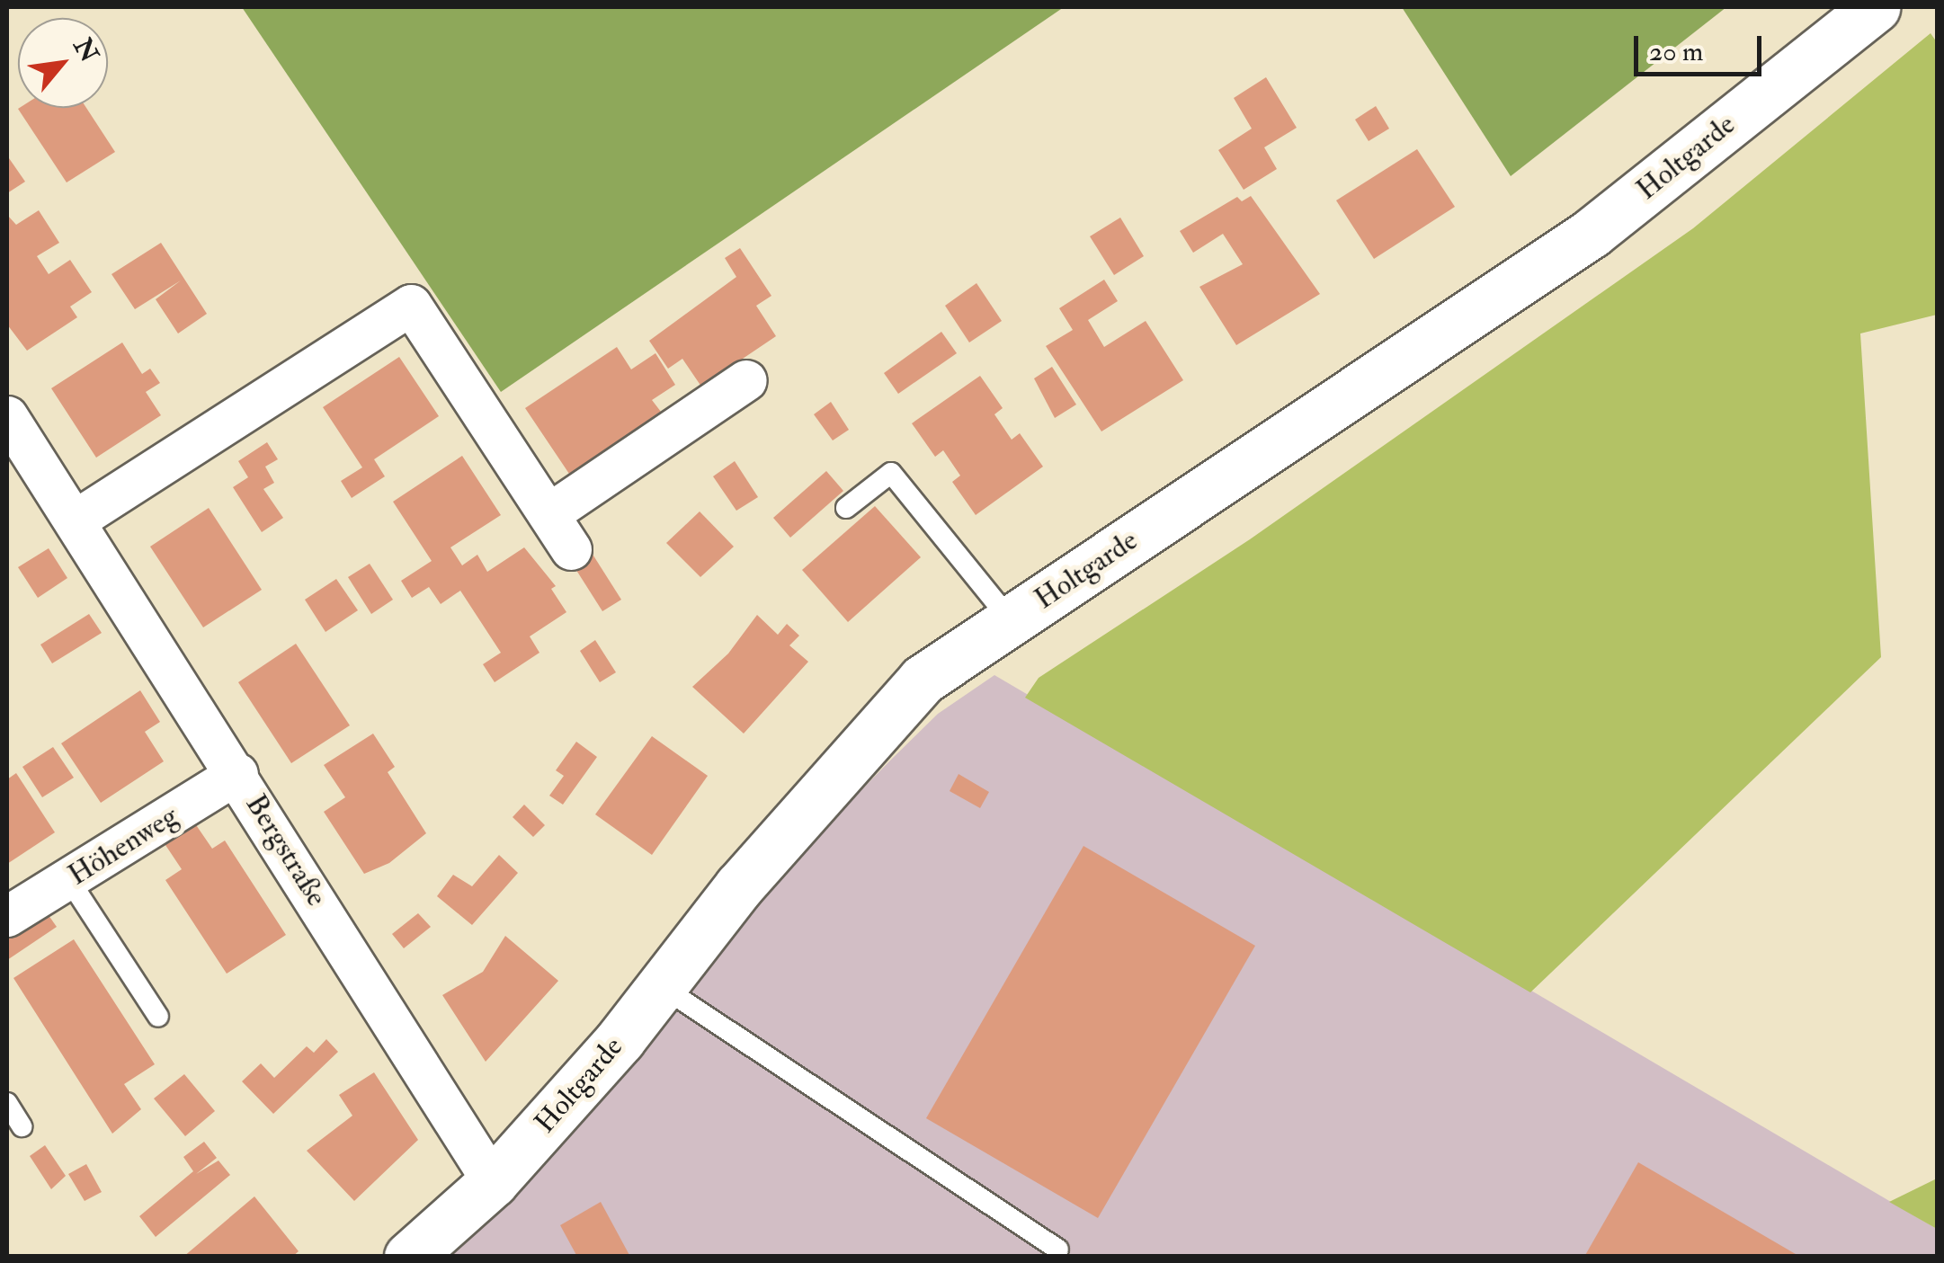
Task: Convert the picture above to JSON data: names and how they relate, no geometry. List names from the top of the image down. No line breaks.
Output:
{"streets":{"street":["Holtgarde","Höhenweg","Bergstraße"]},"crossings":[["Holtgarde","Bergstraße"],["Höhenweg","Bergstraße"]],"scale_bar":"20 m","north":"top right"}
